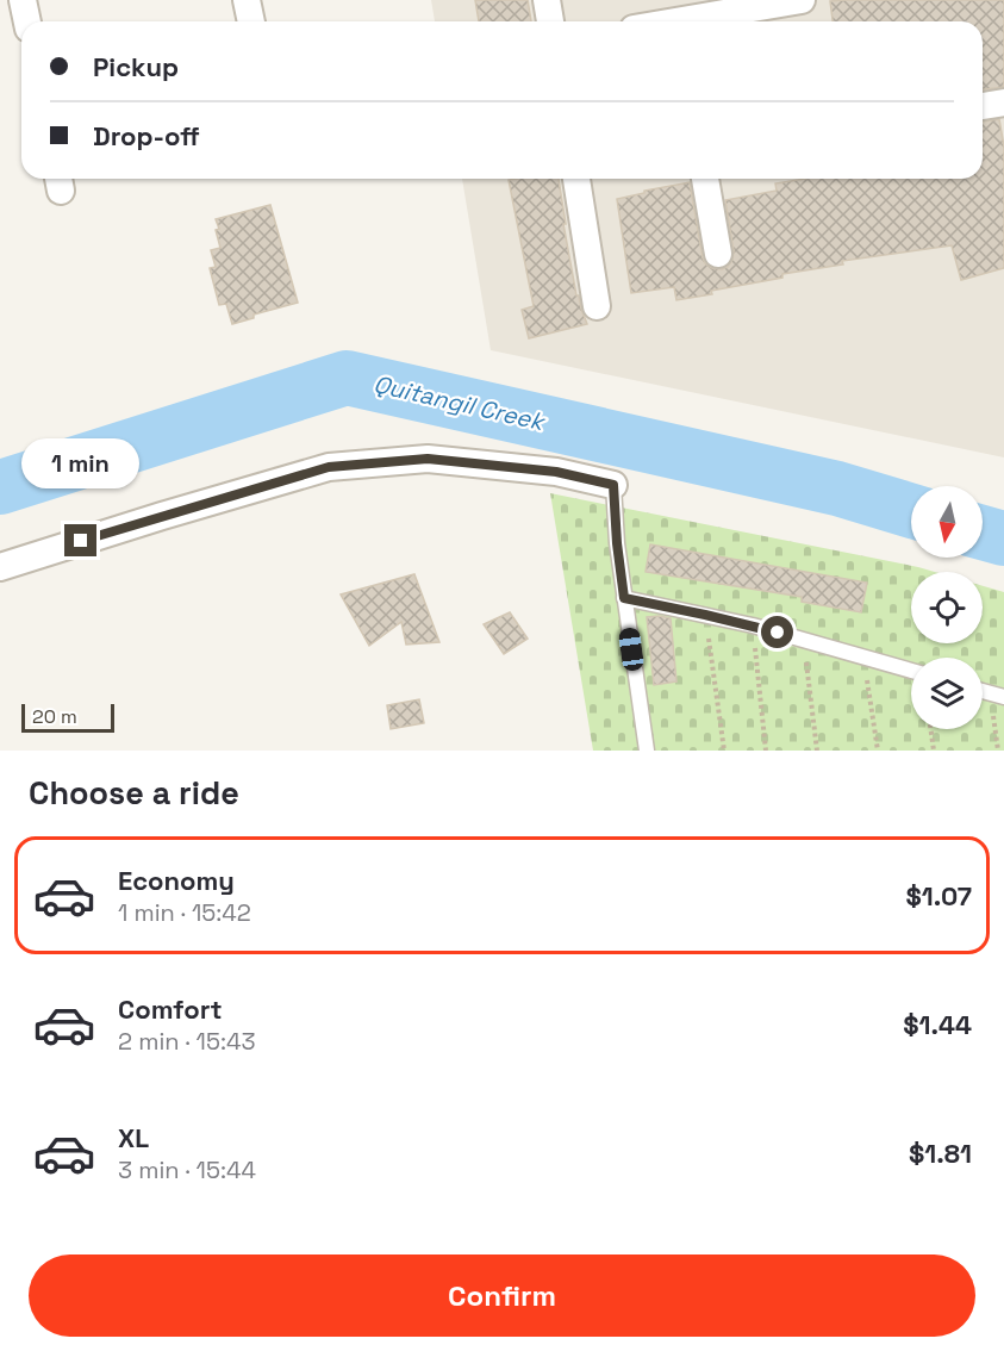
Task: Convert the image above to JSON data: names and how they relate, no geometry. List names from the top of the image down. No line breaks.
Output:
{"water":["Quitangil Creek"],"scale_bar":"20 m","north":"bottom","page":{"banner":["Pickup","Drop-off"],"bubble":"1 min","scale":"20 m","heading":"Choose a ride","list":[{"name":"Economy","note":"1 min · 15:42","value":"$1.07"},{"name":"Comfort","note":"2 min · 15:43","value":"$1.44"},{"name":"XL","note":"3 min · 15:44","value":"$1.81"}],"buttons":"Confirm"}}
